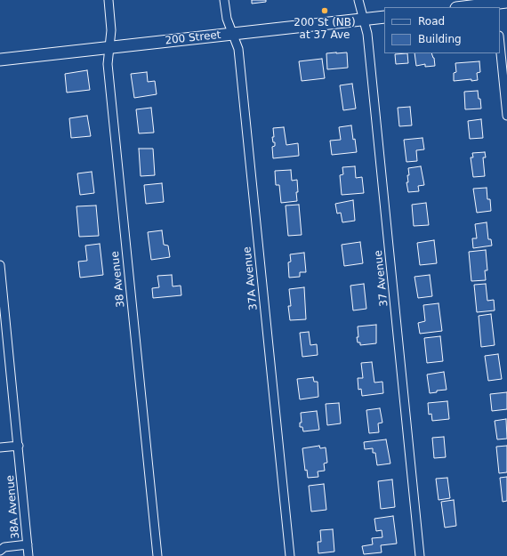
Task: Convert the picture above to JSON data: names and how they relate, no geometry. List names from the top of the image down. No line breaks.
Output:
{"streets":{"main road":["200 Street"],"street":["37A Avenue","37 Avenue","38 Avenue","38A Avenue"]},"crossings":[["200 Street","37A Avenue"],["200 Street","37 Avenue"],["200 Street","38 Avenue"]],"places":["200 St (NB) at 37 Ave"],"legend":["Road","Building"]}
